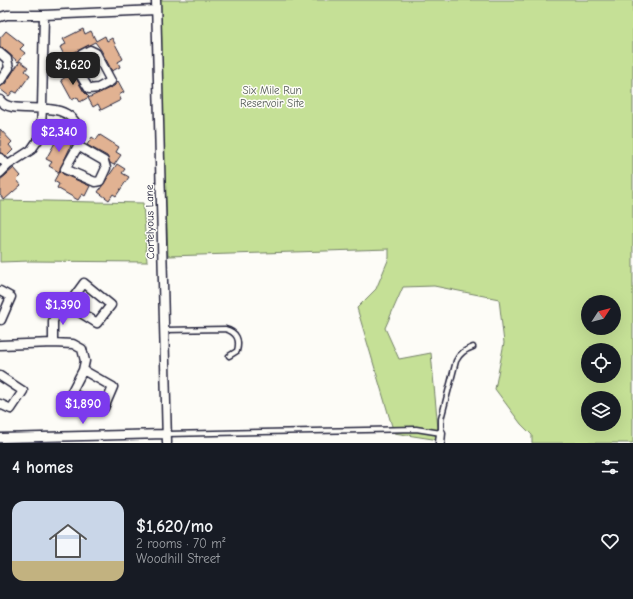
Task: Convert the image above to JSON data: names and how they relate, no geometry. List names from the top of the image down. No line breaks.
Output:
{"streets":{"street":["Cortelyous Lane"]},"parks":["Six Mile Run Reservoir Site"],"north":"top right","page":{"price":["$1,620","$2,340","$1,390","$1,890"],"heading":"4 homes","list":[{"name":"$1,620/mo","note":"2 rooms · 70 m² · Woodhill Street"}]}}
